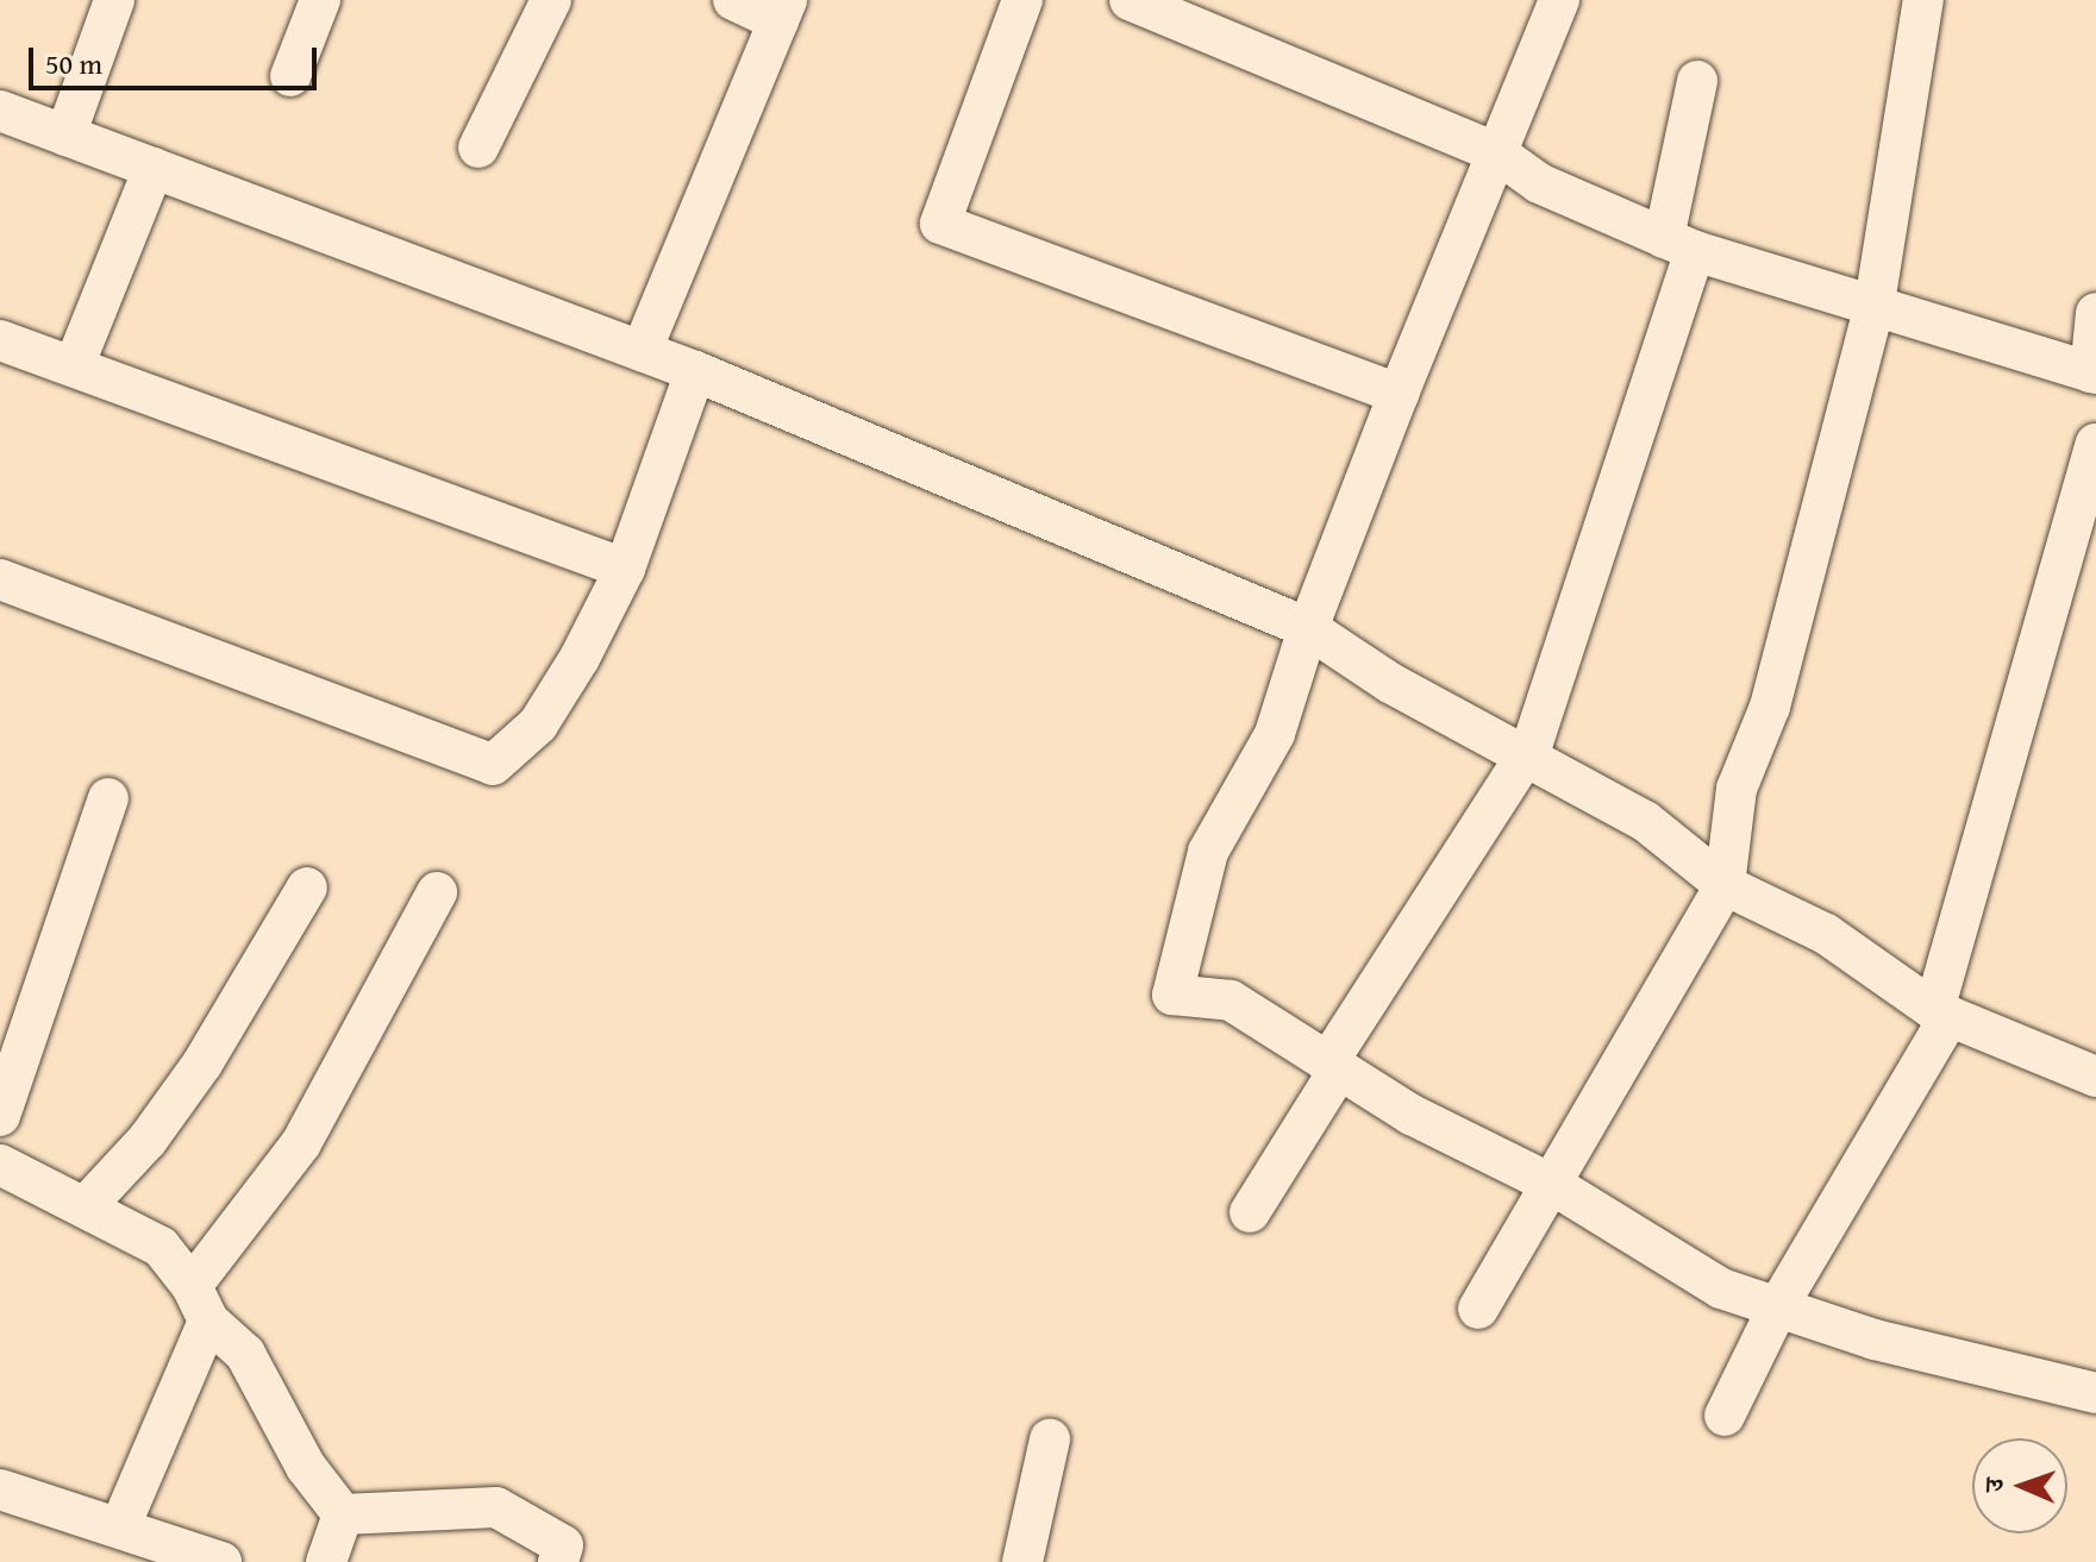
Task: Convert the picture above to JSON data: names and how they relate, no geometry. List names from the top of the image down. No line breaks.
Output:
{"scale_bar":"50 m","north":"left"}
